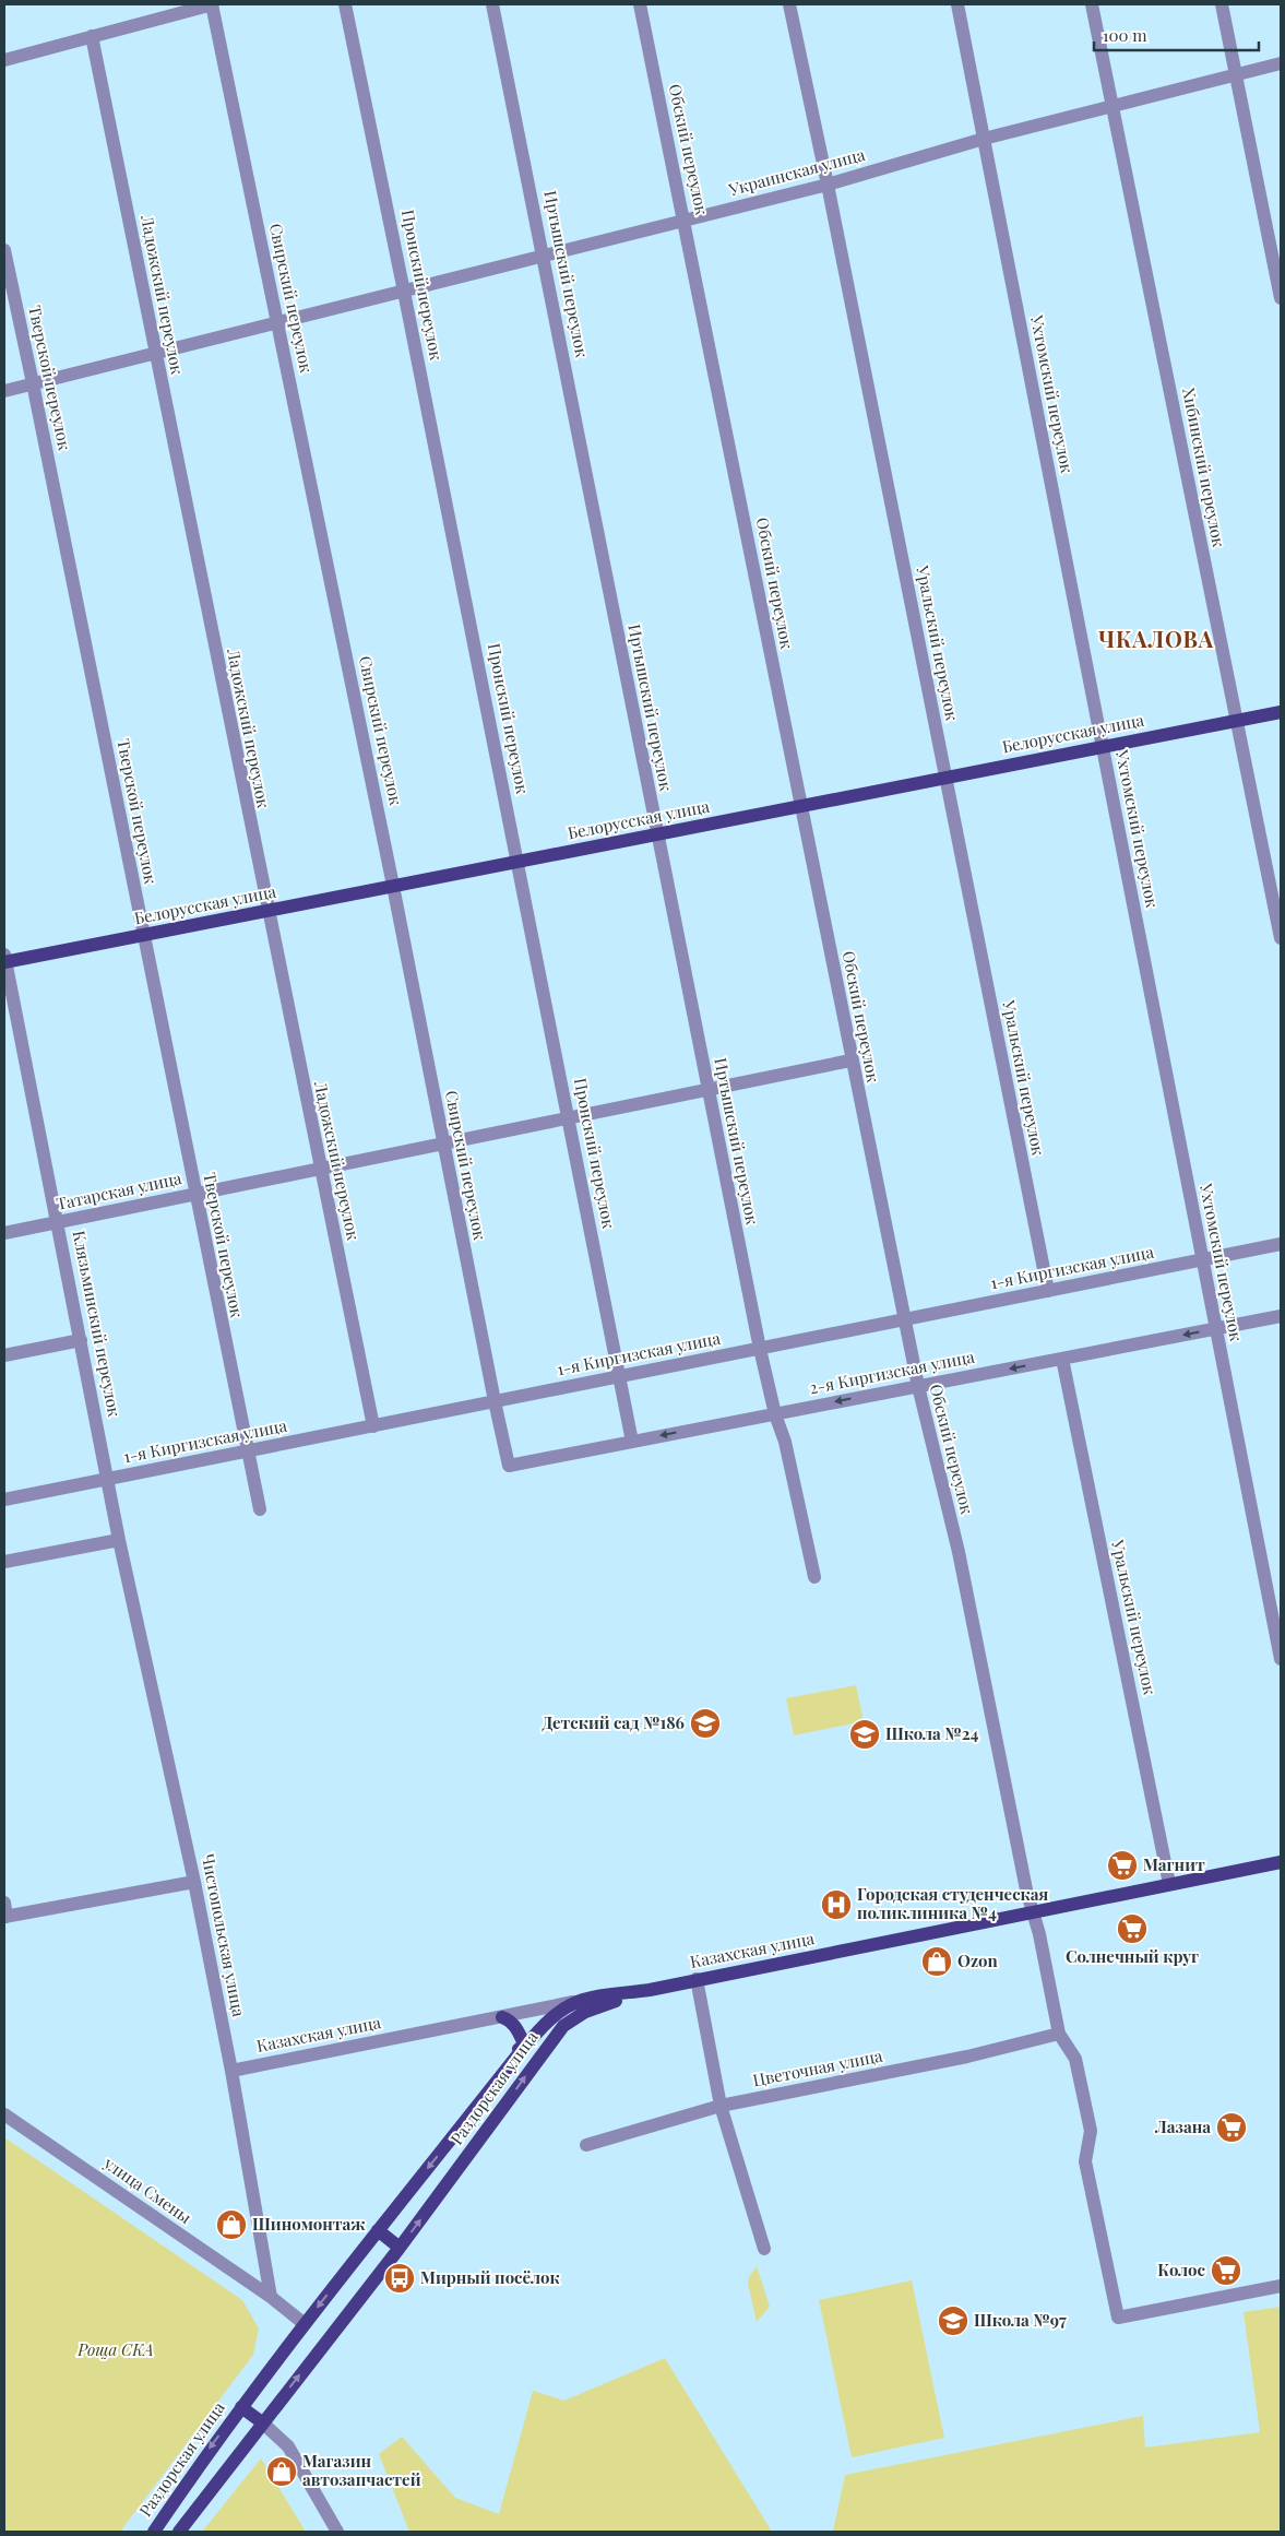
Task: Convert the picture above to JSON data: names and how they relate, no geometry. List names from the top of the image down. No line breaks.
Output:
{"streets":{"main road":["Белорусская улица","Казахская улица","Раздорская улица"],"street":["Обский переулок","Украинская улица","Иртышский переулок","Пронский переулок","Ладожский переулок","Свирский переулок","Тверской переулок","Ухтомский переулок","Хибинский переулок","Уральский переулок","Татарская улица","1-я Киргизская улица","Клязьминский переулок","2-я Киргизская улица","Чистопольская улица","Цветочная улица","улица Смены"]},"crossings":[["Обский переулок","Украинская улица"],["Обский переулок","Белорусская улица"],["Обский переулок","Татарская улица"],["Обский переулок","1-я Киргизская улица"],["Обский переулок","2-я Киргизская улица"],["Обский переулок","Казахская улица"],["Обский переулок","Цветочная улица"],["Украинская улица","Иртышский переулок"],["Украинская улица","Пронский переулок"],["Украинская улица","Ладожский переулок"],["Украинская улица","Свирский переулок"],["Украинская улица","Тверской переулок"],["Украинская улица","Ухтомский переулок"],["Украинская улица","Хибинский переулок"],["Украинская улица","Уральский переулок"],["Иртышский переулок","Белорусская улица"],["Иртышский переулок","Татарская улица"],["Иртышский переулок","1-я Киргизская улица"],["Иртышский переулок","2-я Киргизская улица"],["Пронский переулок","Белорусская улица"],["Пронский переулок","Татарская улица"],["Пронский переулок","1-я Киргизская улица"],["Пронский переулок","2-я Киргизская улица"],["Ладожский переулок","Белорусская улица"],["Ладожский переулок","Татарская улица"],["Ладожский переулок","1-я Киргизская улица"],["Свирский переулок","Белорусская улица"],["Свирский переулок","Татарская улица"],["Свирский переулок","1-я Киргизская улица"],["Свирский переулок","2-я Киргизская улица"],["Тверской переулок","Белорусская улица"],["Тверской переулок","Татарская улица"],["Тверской переулок","1-я Киргизская улица"],["Ухтомский переулок","Белорусская улица"],["Ухтомский переулок","1-я Киргизская улица"],["Ухтомский переулок","2-я Киргизская улица"],["Хибинский переулок","Белорусская улица"],["Уральский переулок","Белорусская улица"],["Уральский переулок","1-я Киргизская улица"],["Уральский переулок","2-я Киргизская улица"],["Уральский переулок","Казахская улица"],["Белорусская улица","Клязьминский переулок"],["Татарская улица","Клязьминский переулок"],["1-я Киргизская улица","Клязьминский переулок"],["Клязьминский переулок","Чистопольская улица"],["Чистопольская улица","Казахская улица"],["Чистопольская улица","улица Смены"],["Казахская улица","Раздорская улица"]],"one_way":["2-я Киргизская улица"],"districts":["ЧКАЛОВА"],"parks":["Роща СКА"],"places":{"school or university":["Детский сад №186","Школа №24","Школа №97"],"supermarket":["Магнит","Солнечный круг","Лазана","Колос"],"hospital":["Городская студенческая поликлиника №4"],"shop":["Ozon","Шиномонтаж","Магазин автозапчастей"],"bus stop":["Мирный посёлок"]},"scale_bar":"100 m"}
